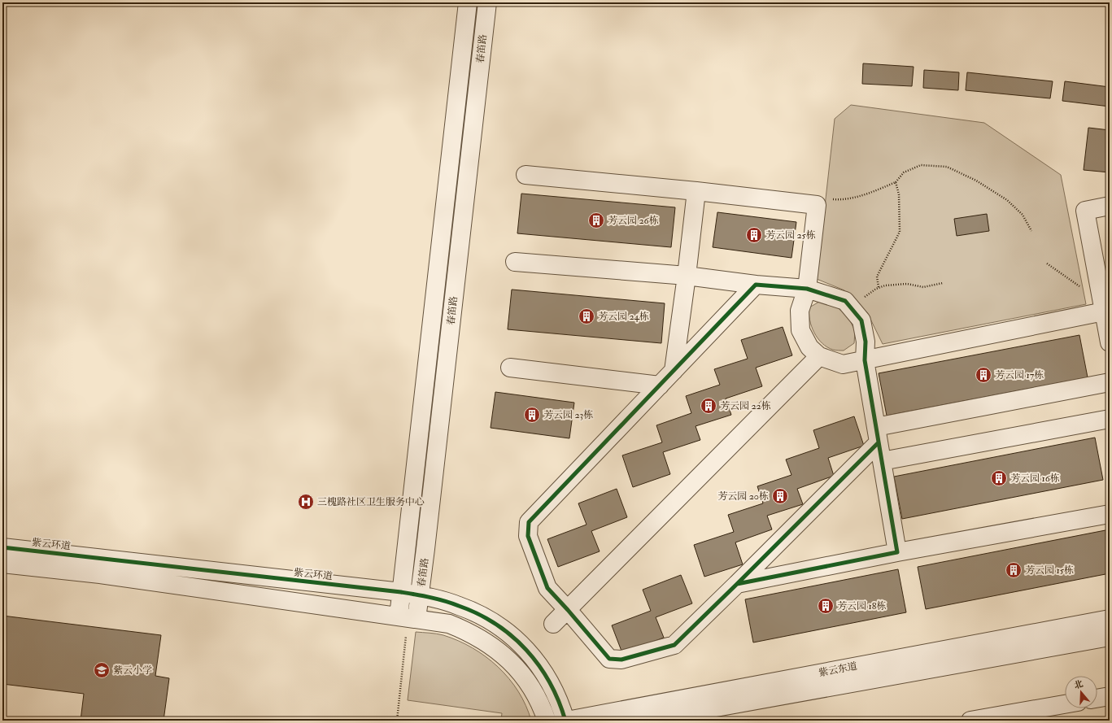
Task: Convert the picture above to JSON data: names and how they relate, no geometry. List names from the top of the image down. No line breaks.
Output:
{"streets":{"street":["春笛路","紫云环道","紫云东道"]},"crossings":[["春笛路","紫云环道"],["紫云环道","紫云东道"]],"places":{"building":["芳云园 26栋","芳云园 25栋","芳云园 24栋","芳云园 17栋","芳云园 22栋","芳云园 23栋","芳云园 16栋","芳云园 20栋","芳云园 15栋","芳云园 18栋"],"hospital":["三槐路社区卫生服务中心"],"school or university":["紫云小学"]},"north":"top"}
